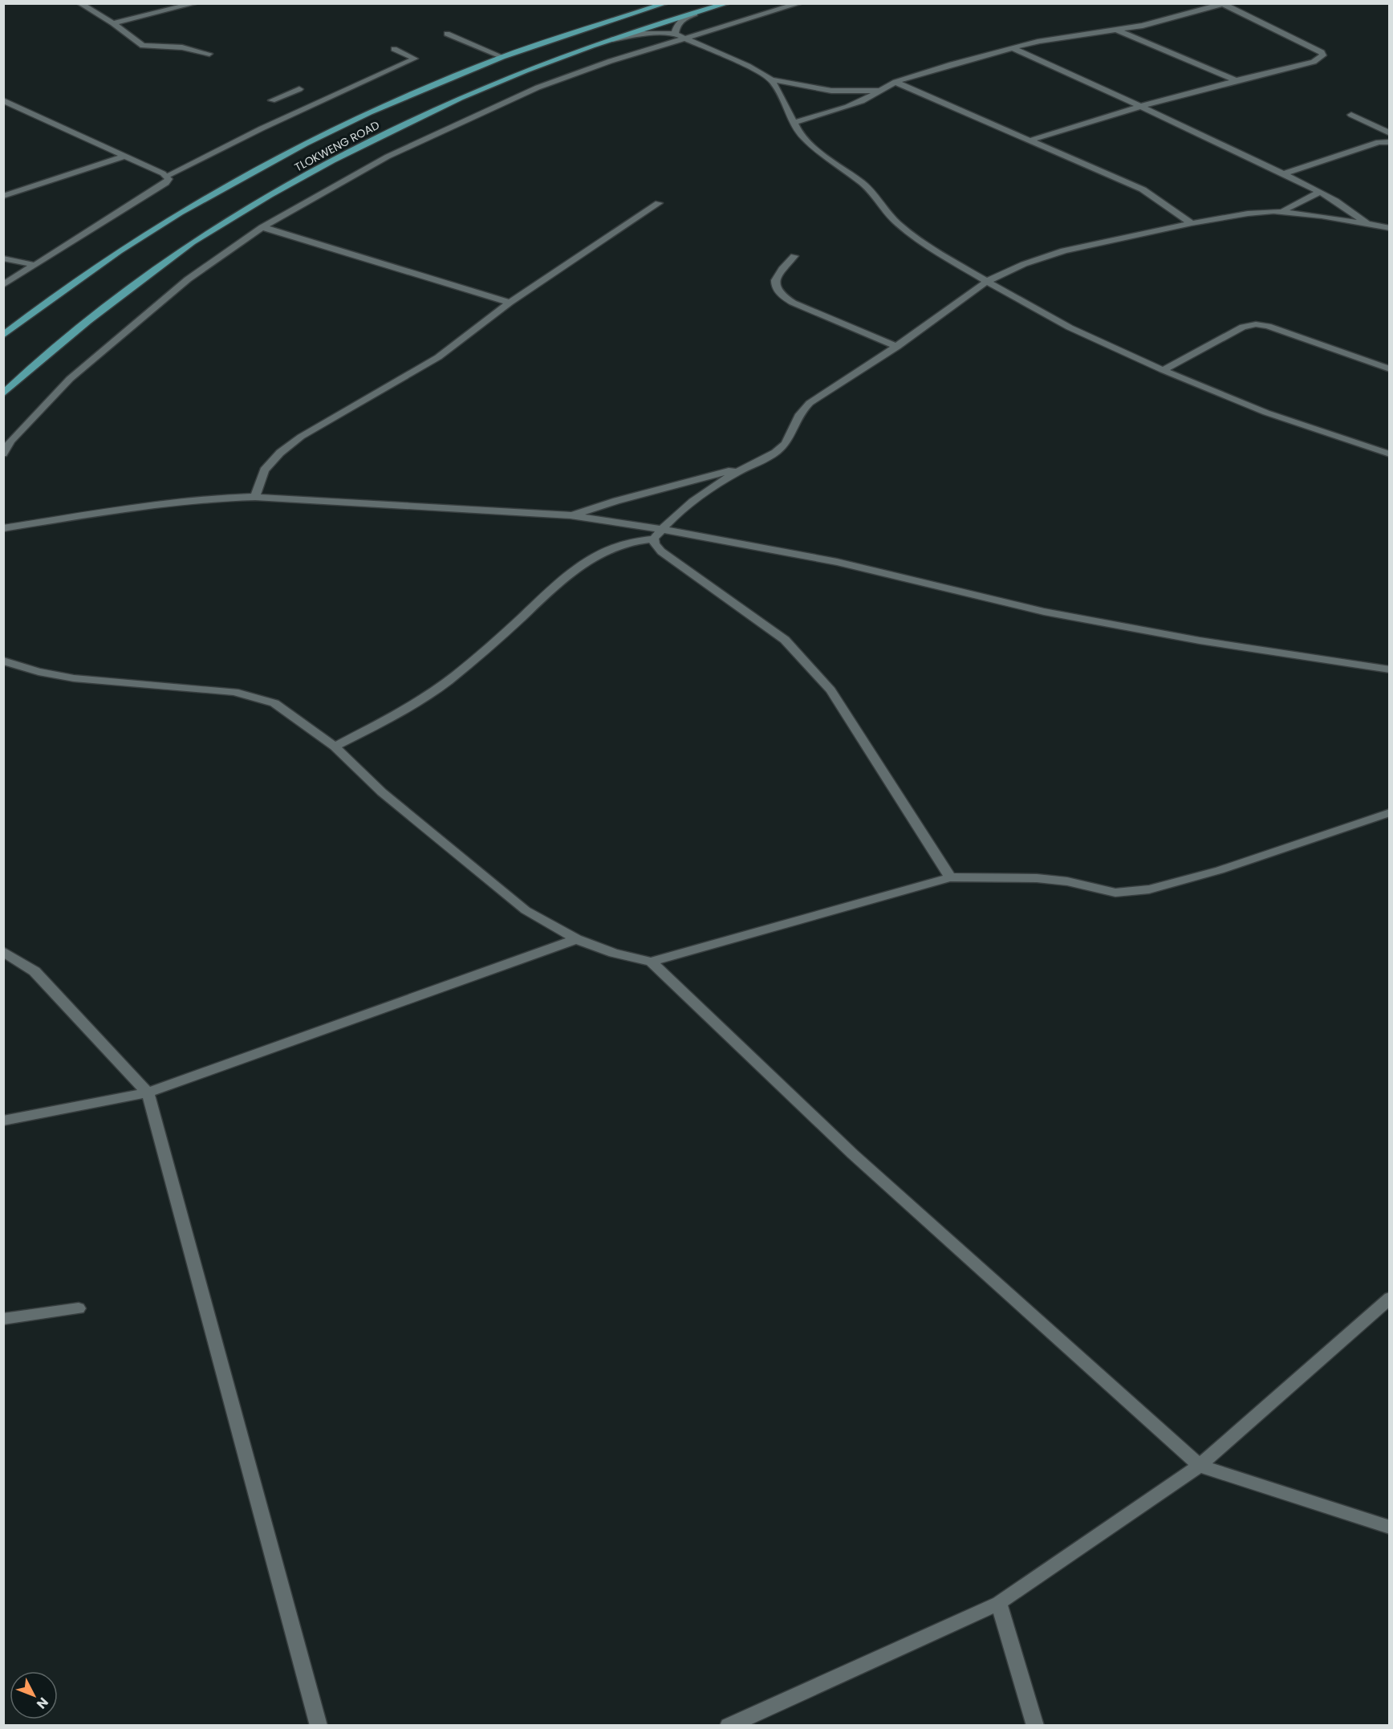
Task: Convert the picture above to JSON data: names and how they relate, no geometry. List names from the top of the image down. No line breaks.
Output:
{"streets":{"main road":["TLOKWENG ROAD"]},"north":"bottom right"}
